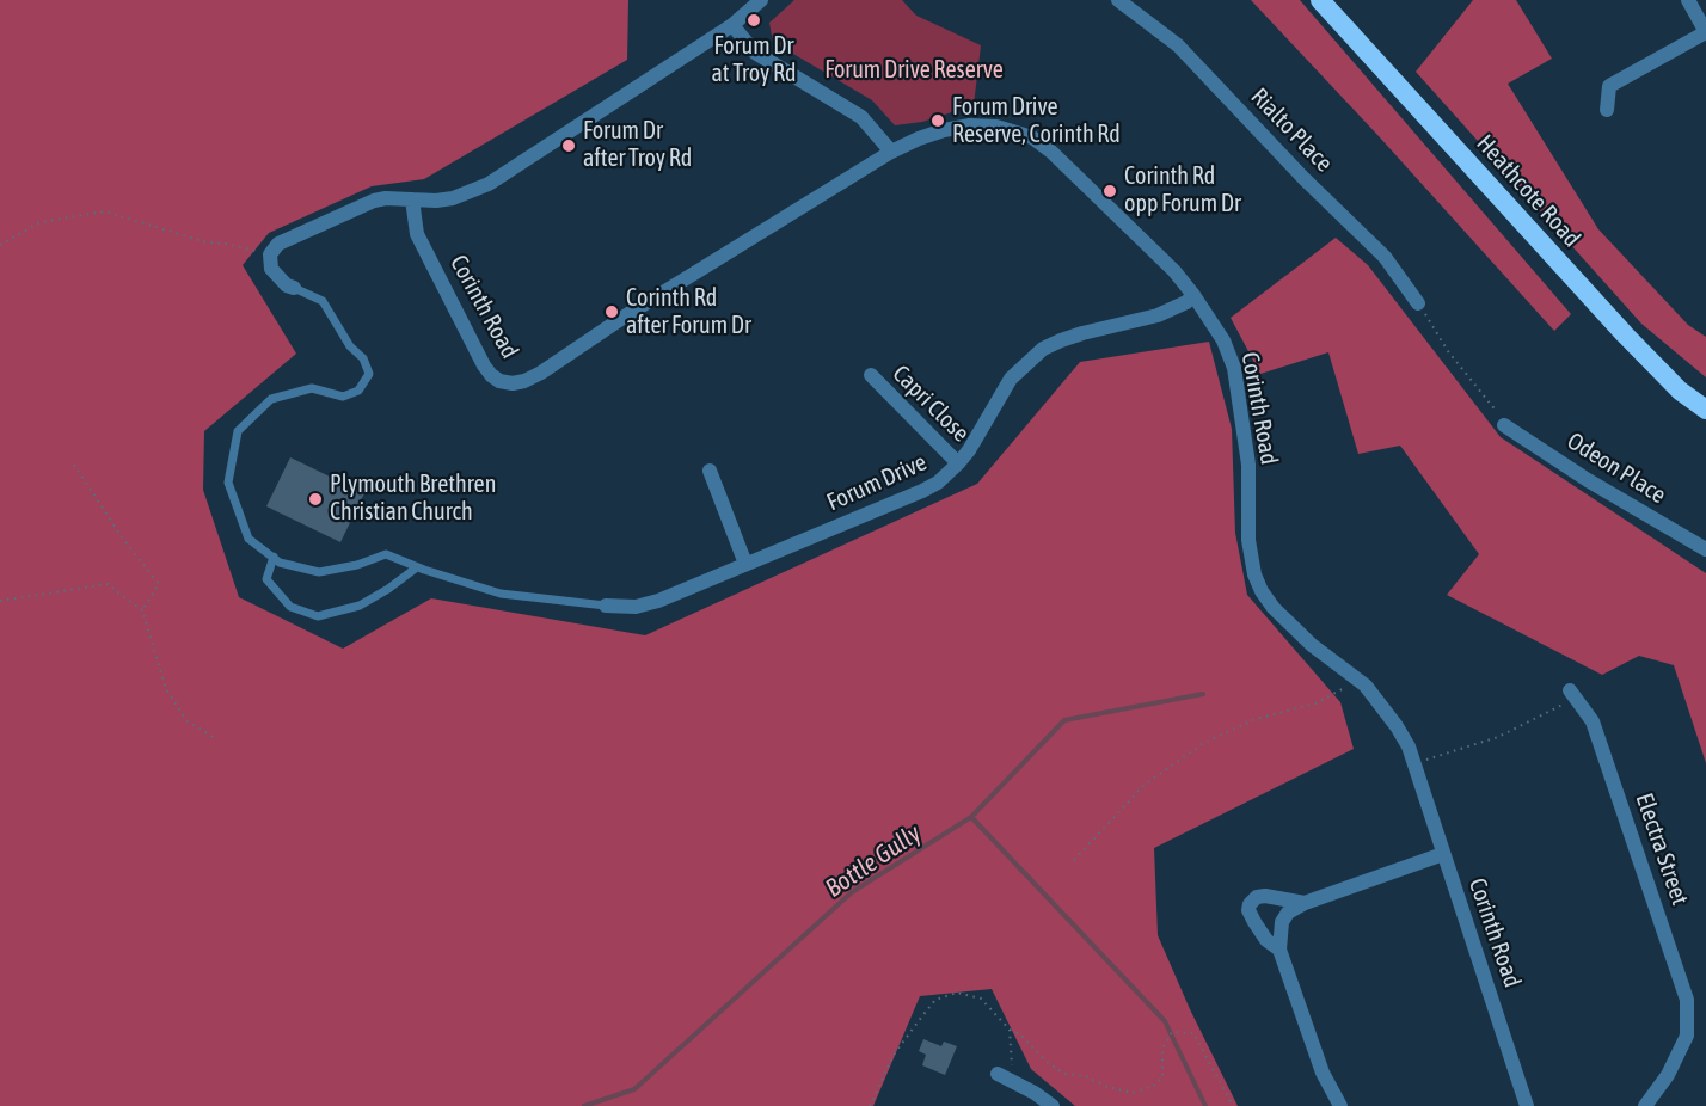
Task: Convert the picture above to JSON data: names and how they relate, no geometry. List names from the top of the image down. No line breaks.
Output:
{"streets":{"highway":["Heathcote Road"],"street":["Rialto Place","Corinth Road","Capri Close","Odeon Place","Forum Drive","Electra Street"]},"crossings":[["Corinth Road","Forum Drive"],["Capri Close","Forum Drive"]],"water":["Bottle Gully"],"parks":["Forum Drive Reserve"],"places":["Forum Dr at Troy Rd","Forum Drive Reserve, Corinth Rd","Forum Dr after Troy Rd","Corinth Rd opp Forum Dr","Corinth Rd after Forum Dr","Plymouth Brethren Christian Church"]}
